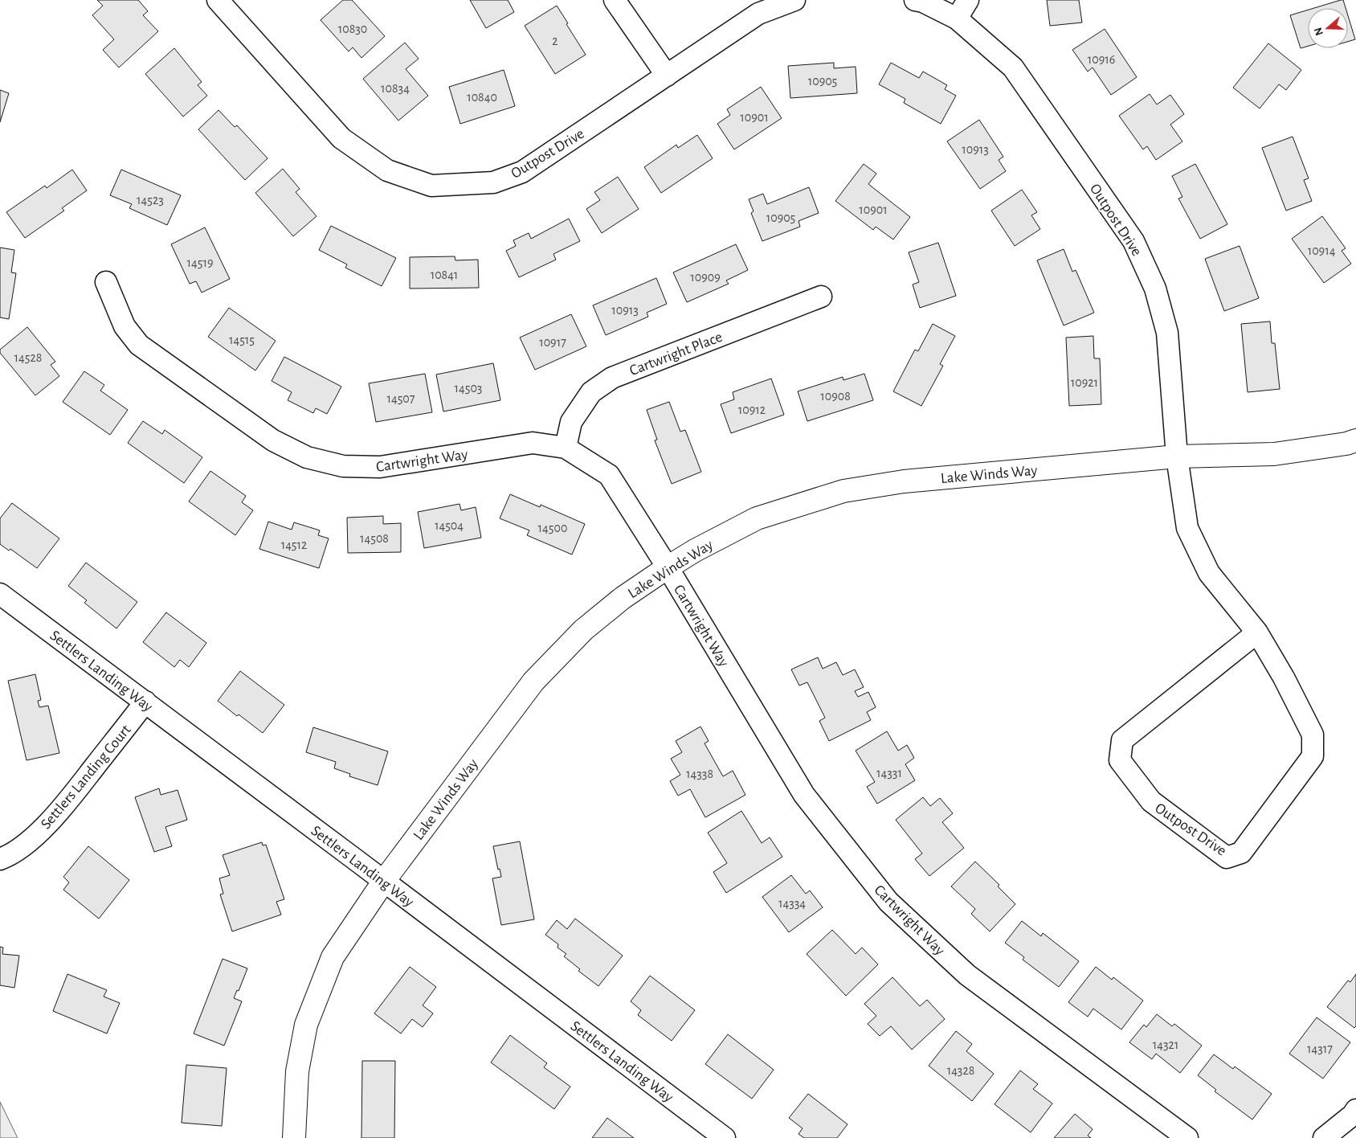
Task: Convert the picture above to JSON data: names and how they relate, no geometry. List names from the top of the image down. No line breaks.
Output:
{"streets":{"street":["Outpost Drive","Cartwright Place","Cartwright Way","Lake Winds Way","Settlers Landing Way","Settlers Landing Court"]},"crossings":[["Outpost Drive","Lake Winds Way"],["Cartwright Place","Cartwright Way"],["Cartwright Way","Lake Winds Way"],["Lake Winds Way","Settlers Landing Way"],["Settlers Landing Way","Settlers Landing Court"]],"house_numbers":["10830","2","10916","10905","10834","10840","10901","10913","14523","10901","10905","10914","14519","10841","10909","10913","14515","10917","14528","10921","14503","10908","14507","10912","14504","14500","14508","14512","14331","14338","14334","14321","14317","14328"],"north":"left"}
